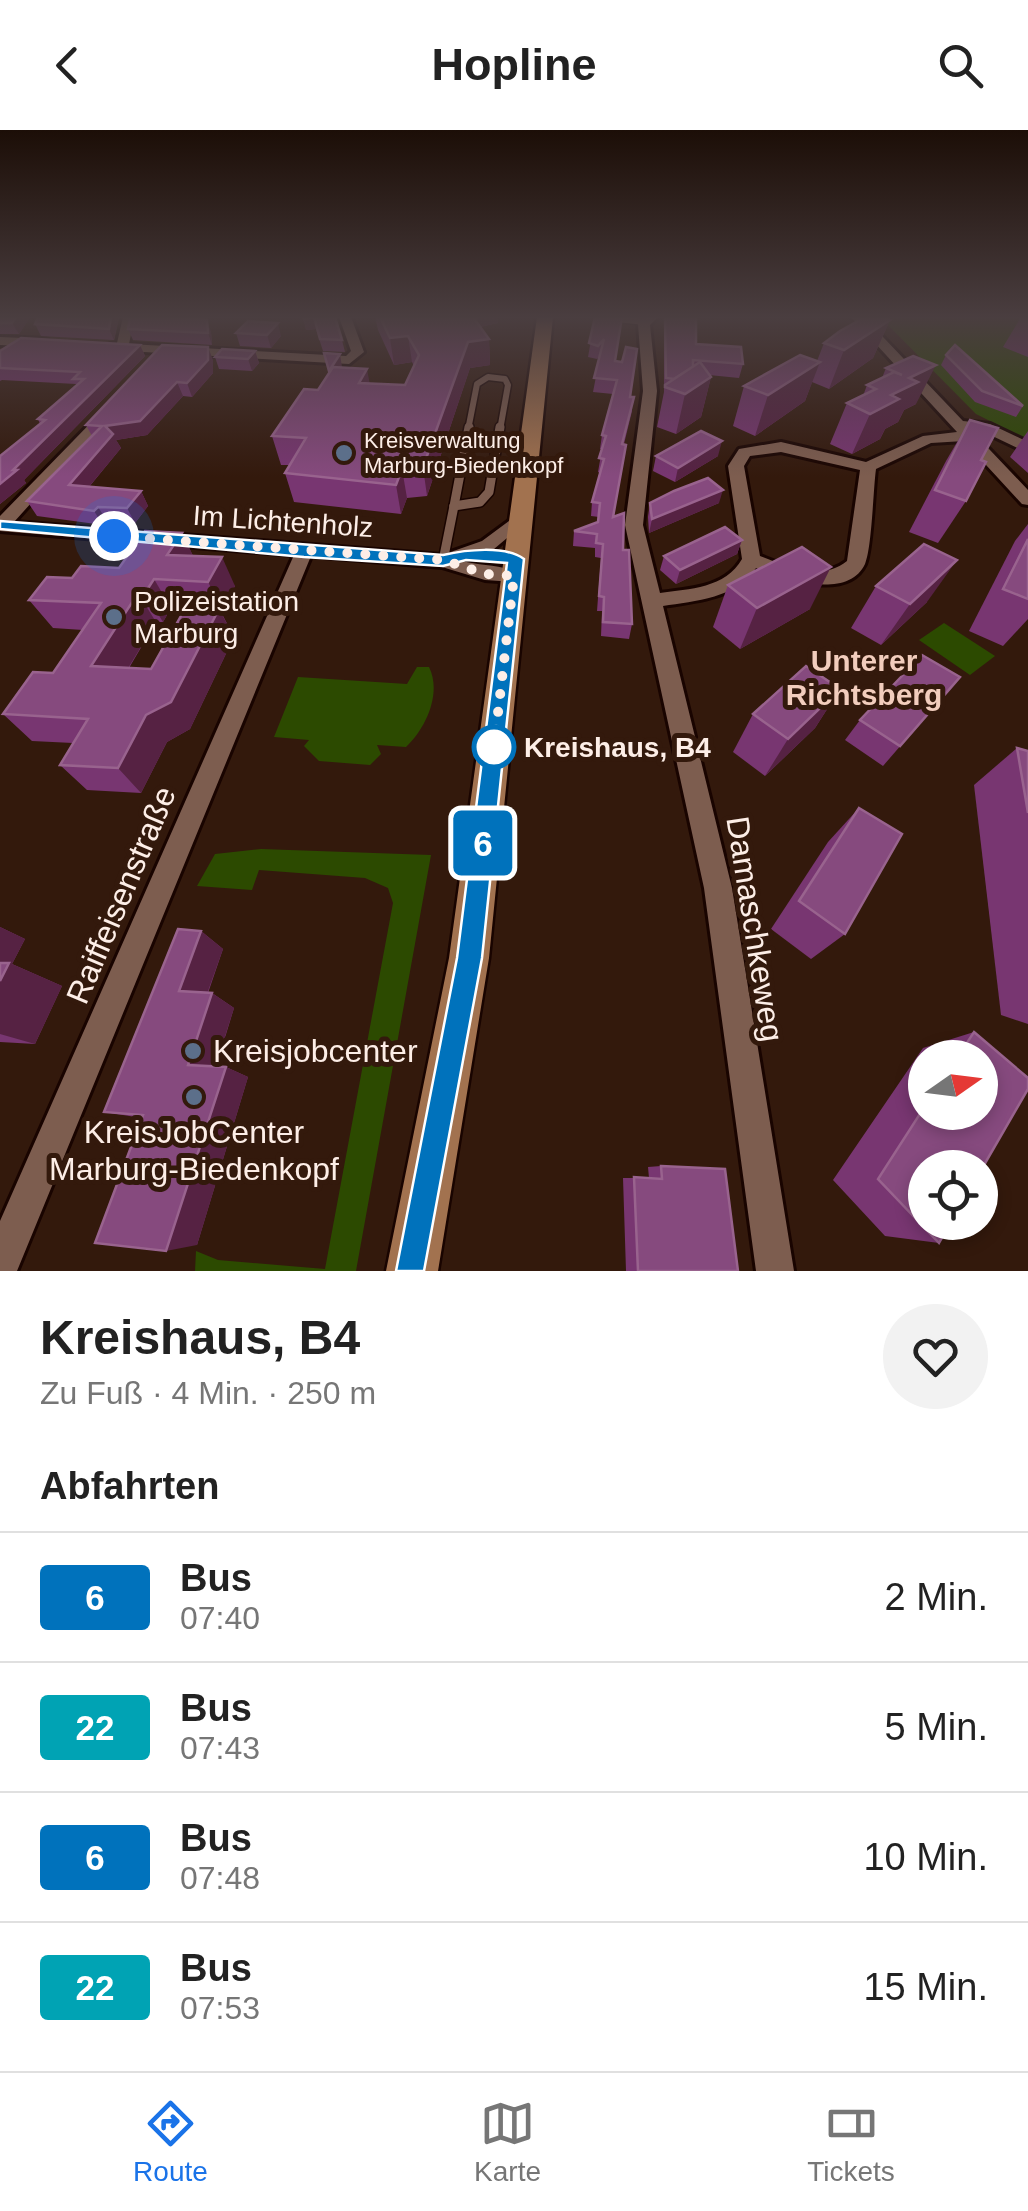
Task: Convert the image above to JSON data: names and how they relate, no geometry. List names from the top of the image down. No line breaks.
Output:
{"streets":{"street":["Im Lichtenholz","Raiffeisenstraße","Damaschkeweg"]},"crossings":[["Im Lichtenholz","Raiffeisenstraße"]],"districts":["Unterer Richtsberg"],"places":["Kreisverwaltung Marburg-Biedenkopf","Polizeistation Marburg","Kreishaus, B4","Kreisjobcenter","KreisJobCenter Marburg-Biedenkopf"],"lines":["bus line 6"],"north":"right","page":{"header":"Hopline","on_map":"6","heading":[["Kreishaus, B4","Zu Fuß · 4 Min. · 250 m"],"Abfahrten"],"list":[{"mark":"6","name":"Bus","note":"07:40","value":"2 Min."},{"mark":"22","name":"Bus","note":"07:43","value":"5 Min."},{"mark":"6","name":"Bus","note":"07:48","value":"10 Min."},{"mark":"22","name":"Bus","note":"07:53","value":"15 Min."}],"tabs":["Route","Karte","Tickets"]}}
